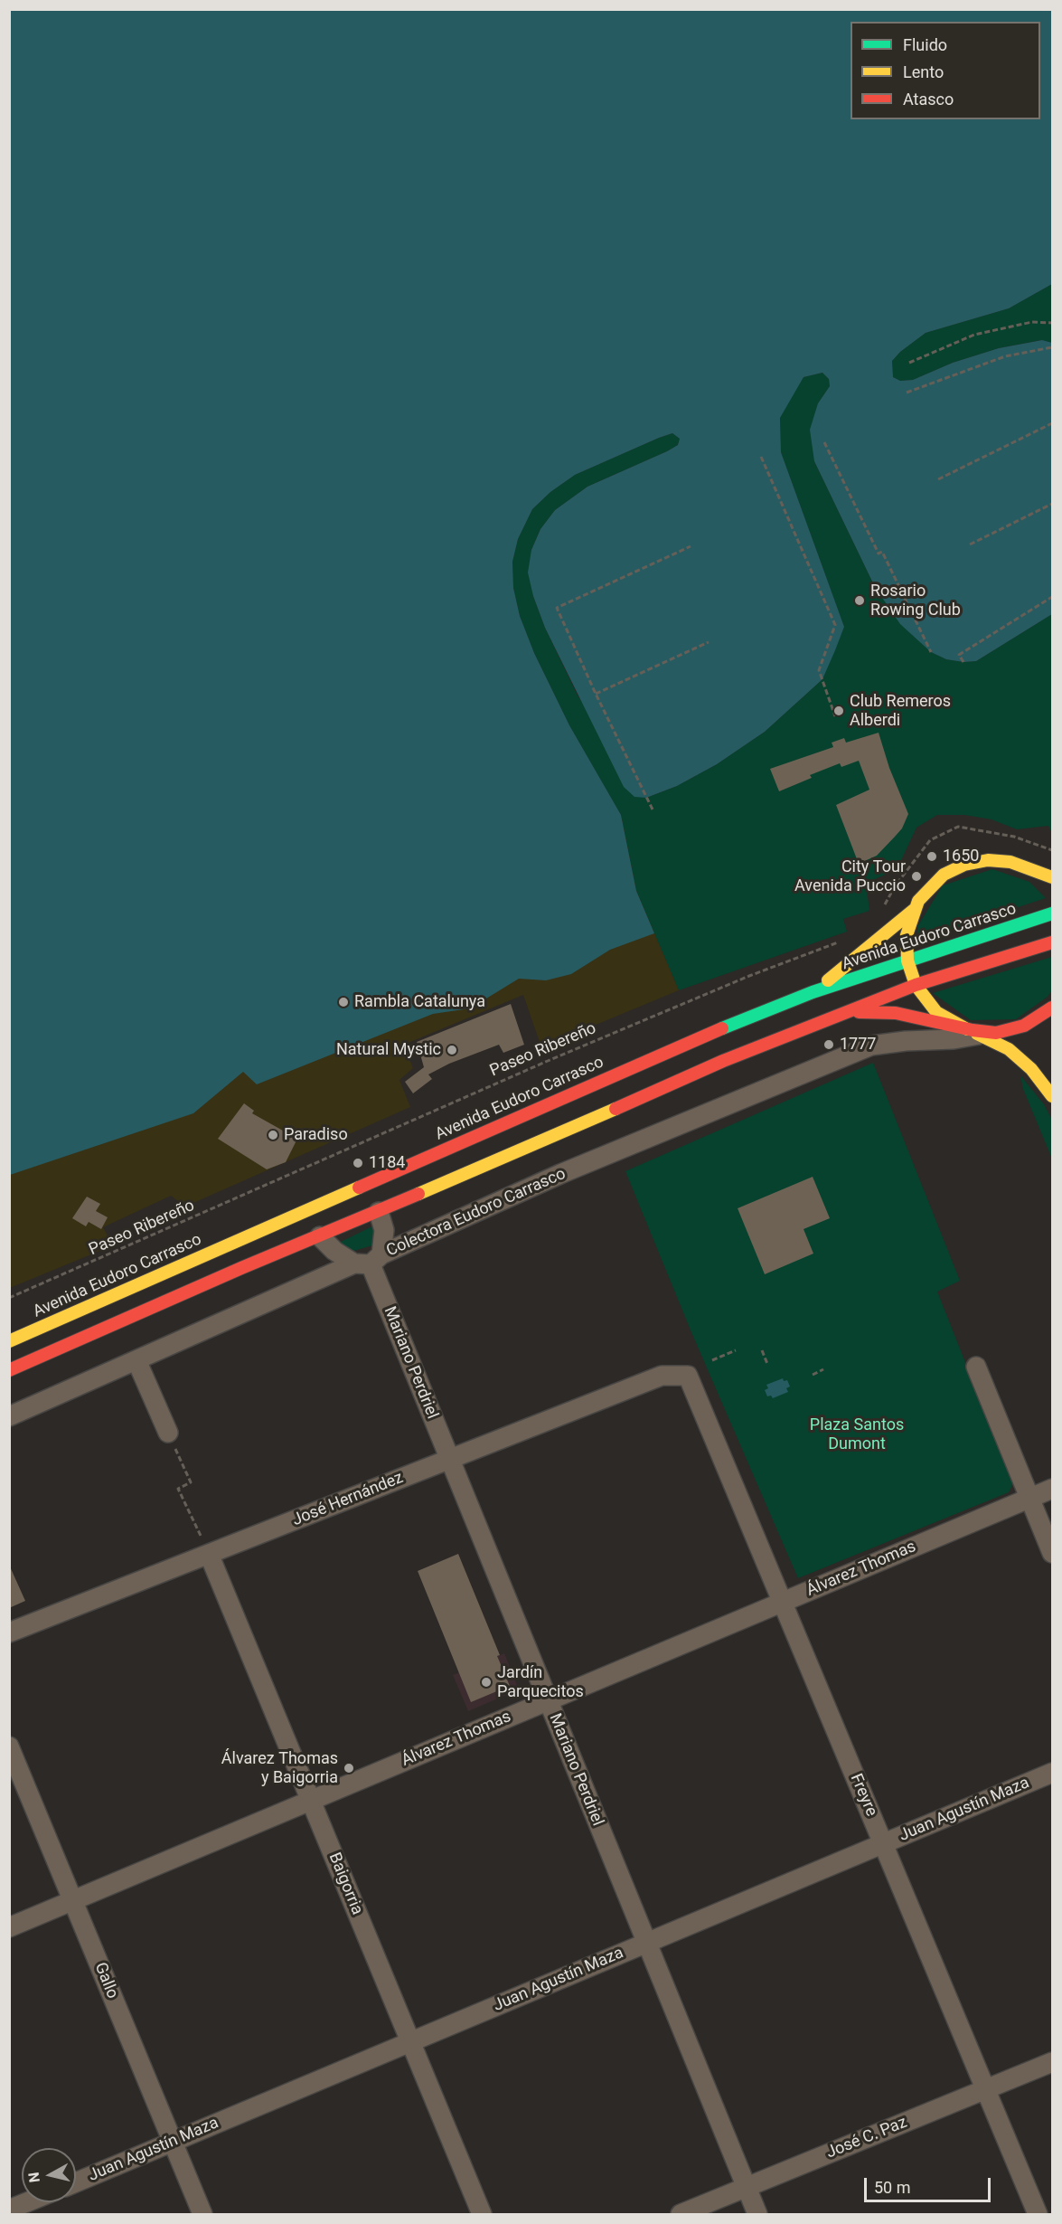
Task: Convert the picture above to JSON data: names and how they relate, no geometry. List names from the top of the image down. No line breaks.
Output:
{"streets":{"main road":["Avenida Eudoro Carrasco"],"street":["Colectora Eudoro Carrasco","Mariano Perdriel","José Hernández","Álvarez Thomas","Freyre","Juan Agustín Maza","Baigorria","Gallo","José C. Paz"],"path":["Paseo Ribereño"]},"crossings":[["Colectora Eudoro Carrasco","Mariano Perdriel"],["Mariano Perdriel","José Hernández"],["Mariano Perdriel","Álvarez Thomas"],["Mariano Perdriel","Juan Agustín Maza"],["Mariano Perdriel","José C. Paz"],["José Hernández","Freyre"],["José Hernández","Baigorria"],["Álvarez Thomas","Freyre"],["Álvarez Thomas","Baigorria"],["Álvarez Thomas","Gallo"],["Freyre","Juan Agustín Maza"],["Freyre","José C. Paz"],["Juan Agustín Maza","Baigorria"],["Juan Agustín Maza","Gallo"]],"parks":["Plaza Santos Dumont"],"places":["Rosario Rowing Club","Club Remeros Alberdi","1650","City Tour Avenida Puccio","Rambla Catalunya","1777","Natural Mystic","Paradiso","1184","Jardín Parquecitos","Álvarez Thomas y Baigorria"],"legend":["Fluido","Lento","Atasco"],"scale_bar":"50 m","north":"left"}
